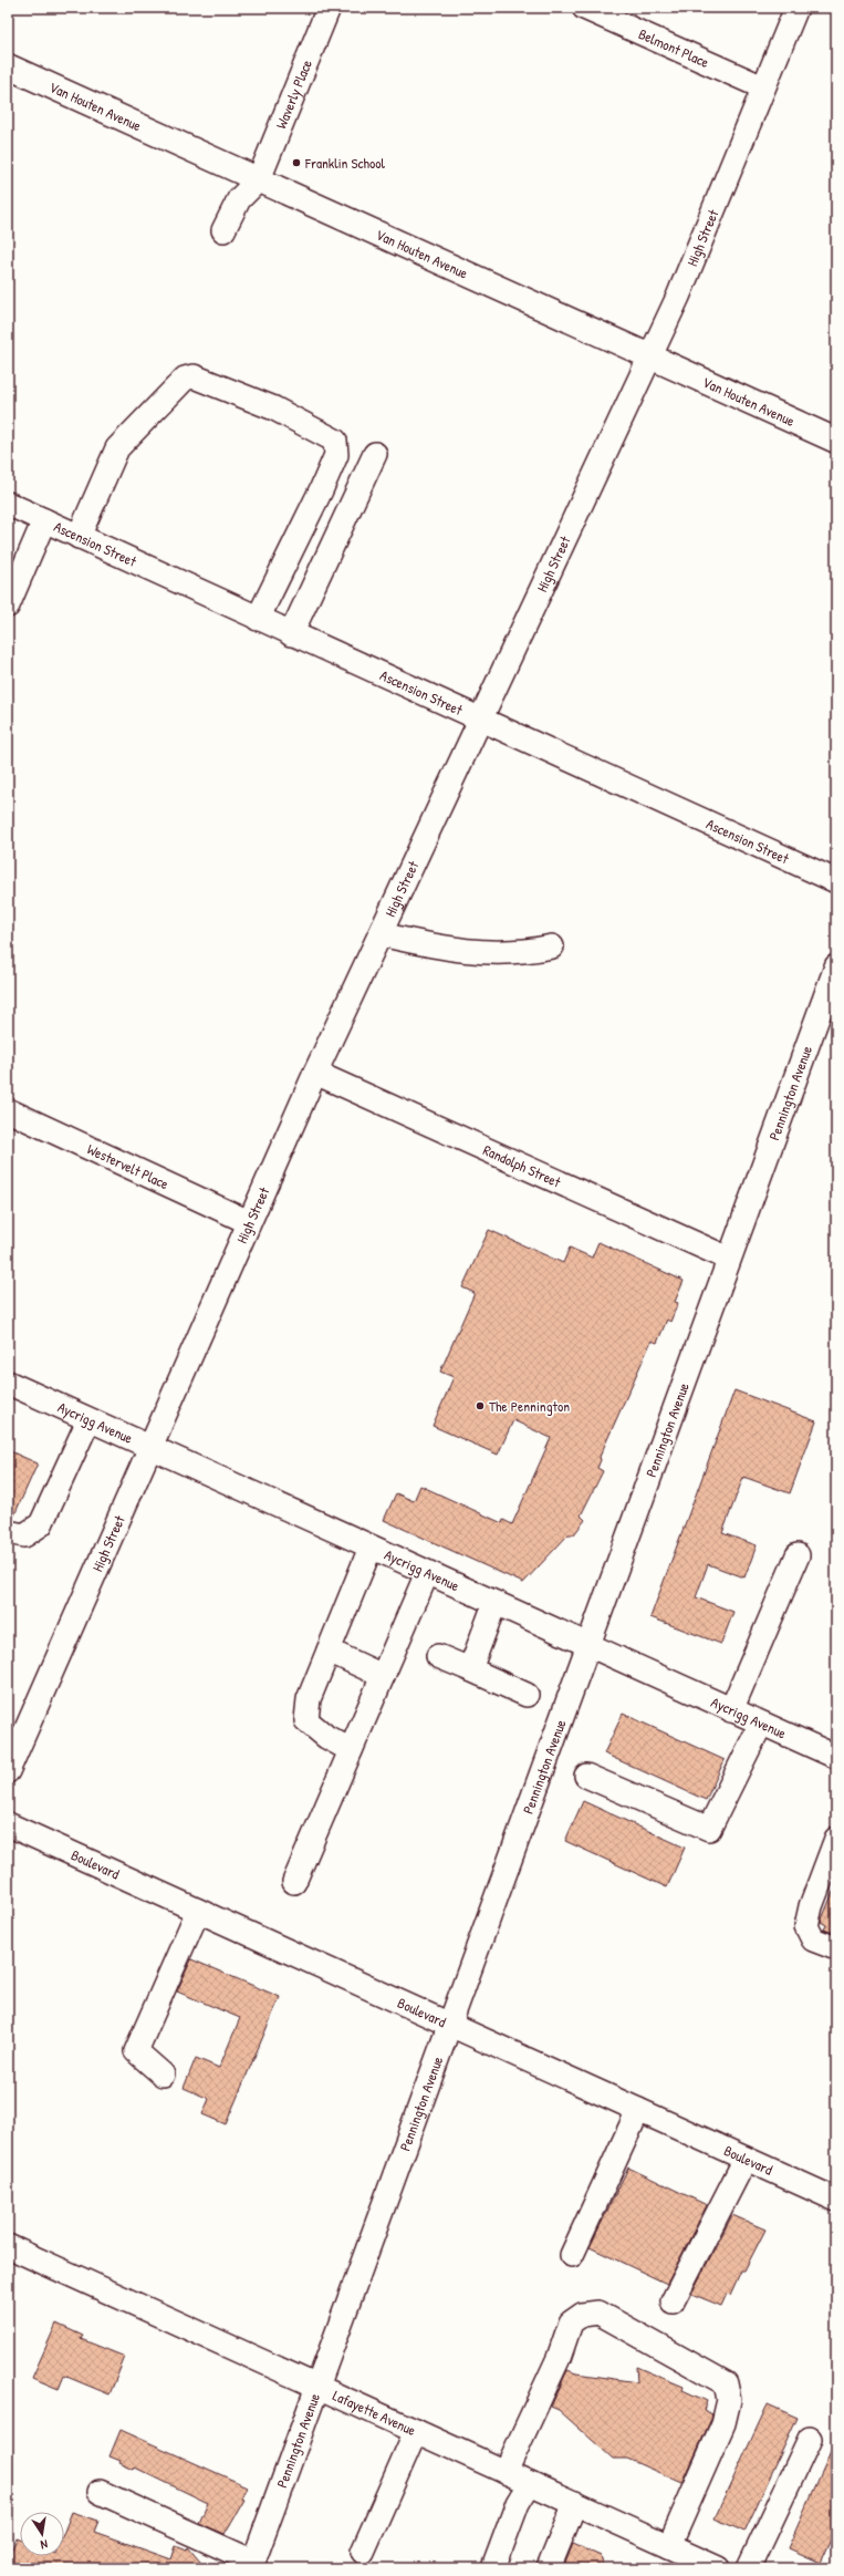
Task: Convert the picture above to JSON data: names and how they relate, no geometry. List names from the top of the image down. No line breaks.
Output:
{"streets":{"main road":["Van Houten Avenue"],"street":["Belmont Place","Waverly Place","High Street","Ascension Street","Pennington Avenue","Randolph Street","Westervelt Place","Aycrigg Avenue","Boulevard","Lafayette Avenue"]},"crossings":[["Belmont Place","High Street"],["Waverly Place","Van Houten Avenue"],["Van Houten Avenue","High Street"],["High Street","Ascension Street"],["High Street","Randolph Street"],["High Street","Westervelt Place"],["High Street","Aycrigg Avenue"],["Pennington Avenue","Randolph Street"],["Pennington Avenue","Aycrigg Avenue"],["Pennington Avenue","Boulevard"],["Pennington Avenue","Lafayette Avenue"]],"places":["Franklin School","The Pennington"],"north":"bottom"}
